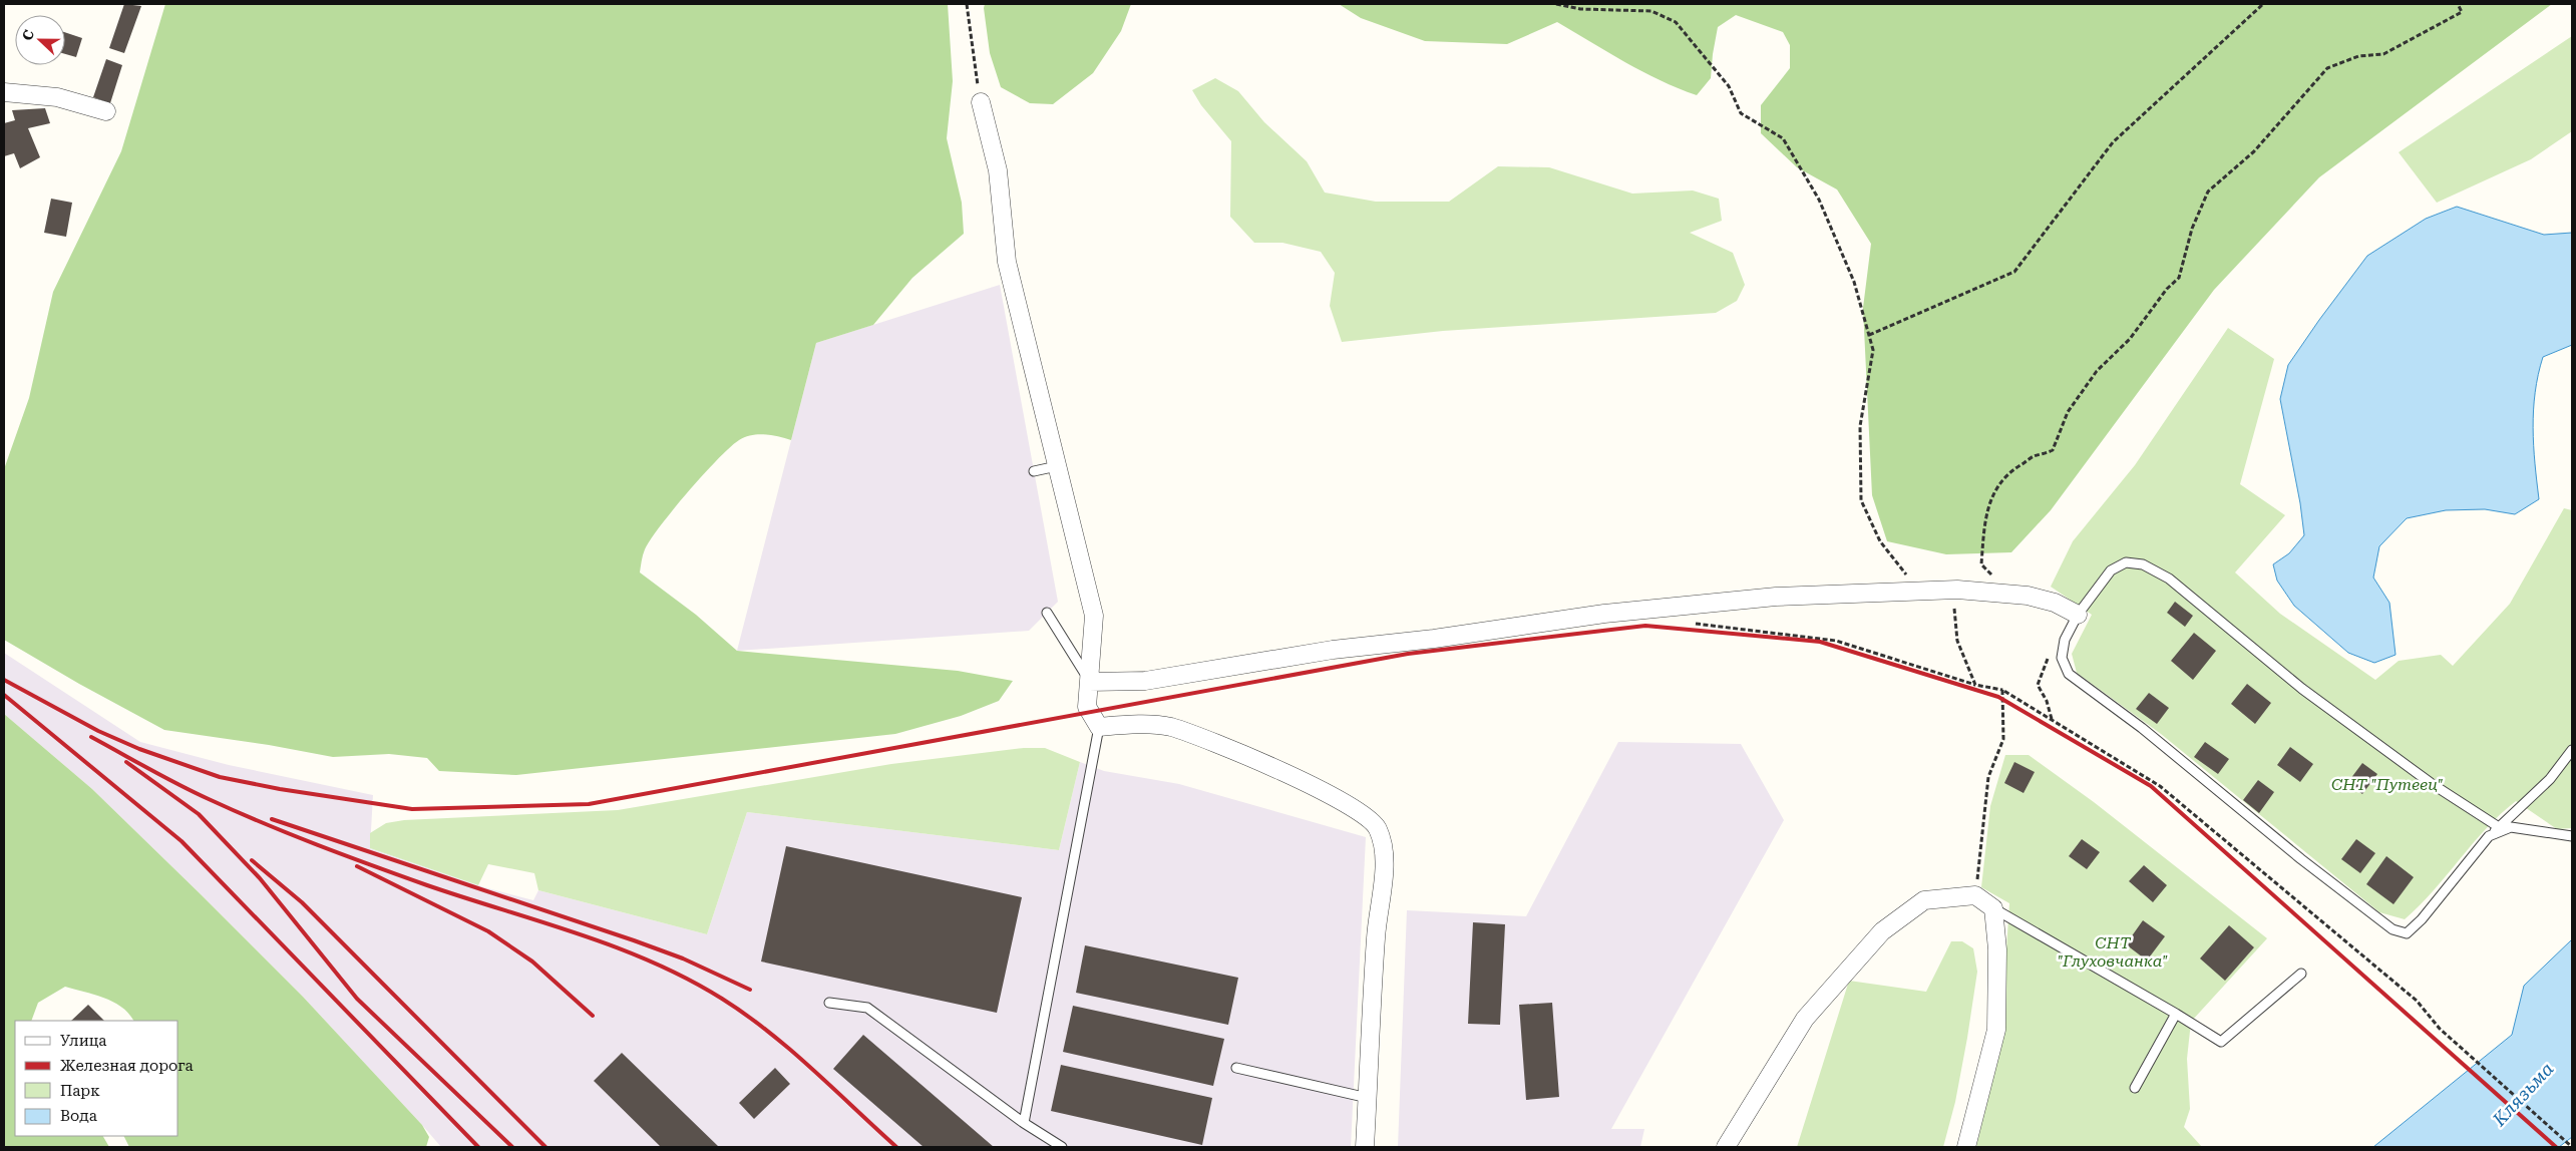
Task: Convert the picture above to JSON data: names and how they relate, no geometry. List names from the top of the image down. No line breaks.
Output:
{"water":["Клязьма"],"parks":["СНТ \"Путеец\"","СНТ \"Глуховчанка\""],"legend":["Улица","Железная дорога","Парк","Вода"],"north":"left"}
